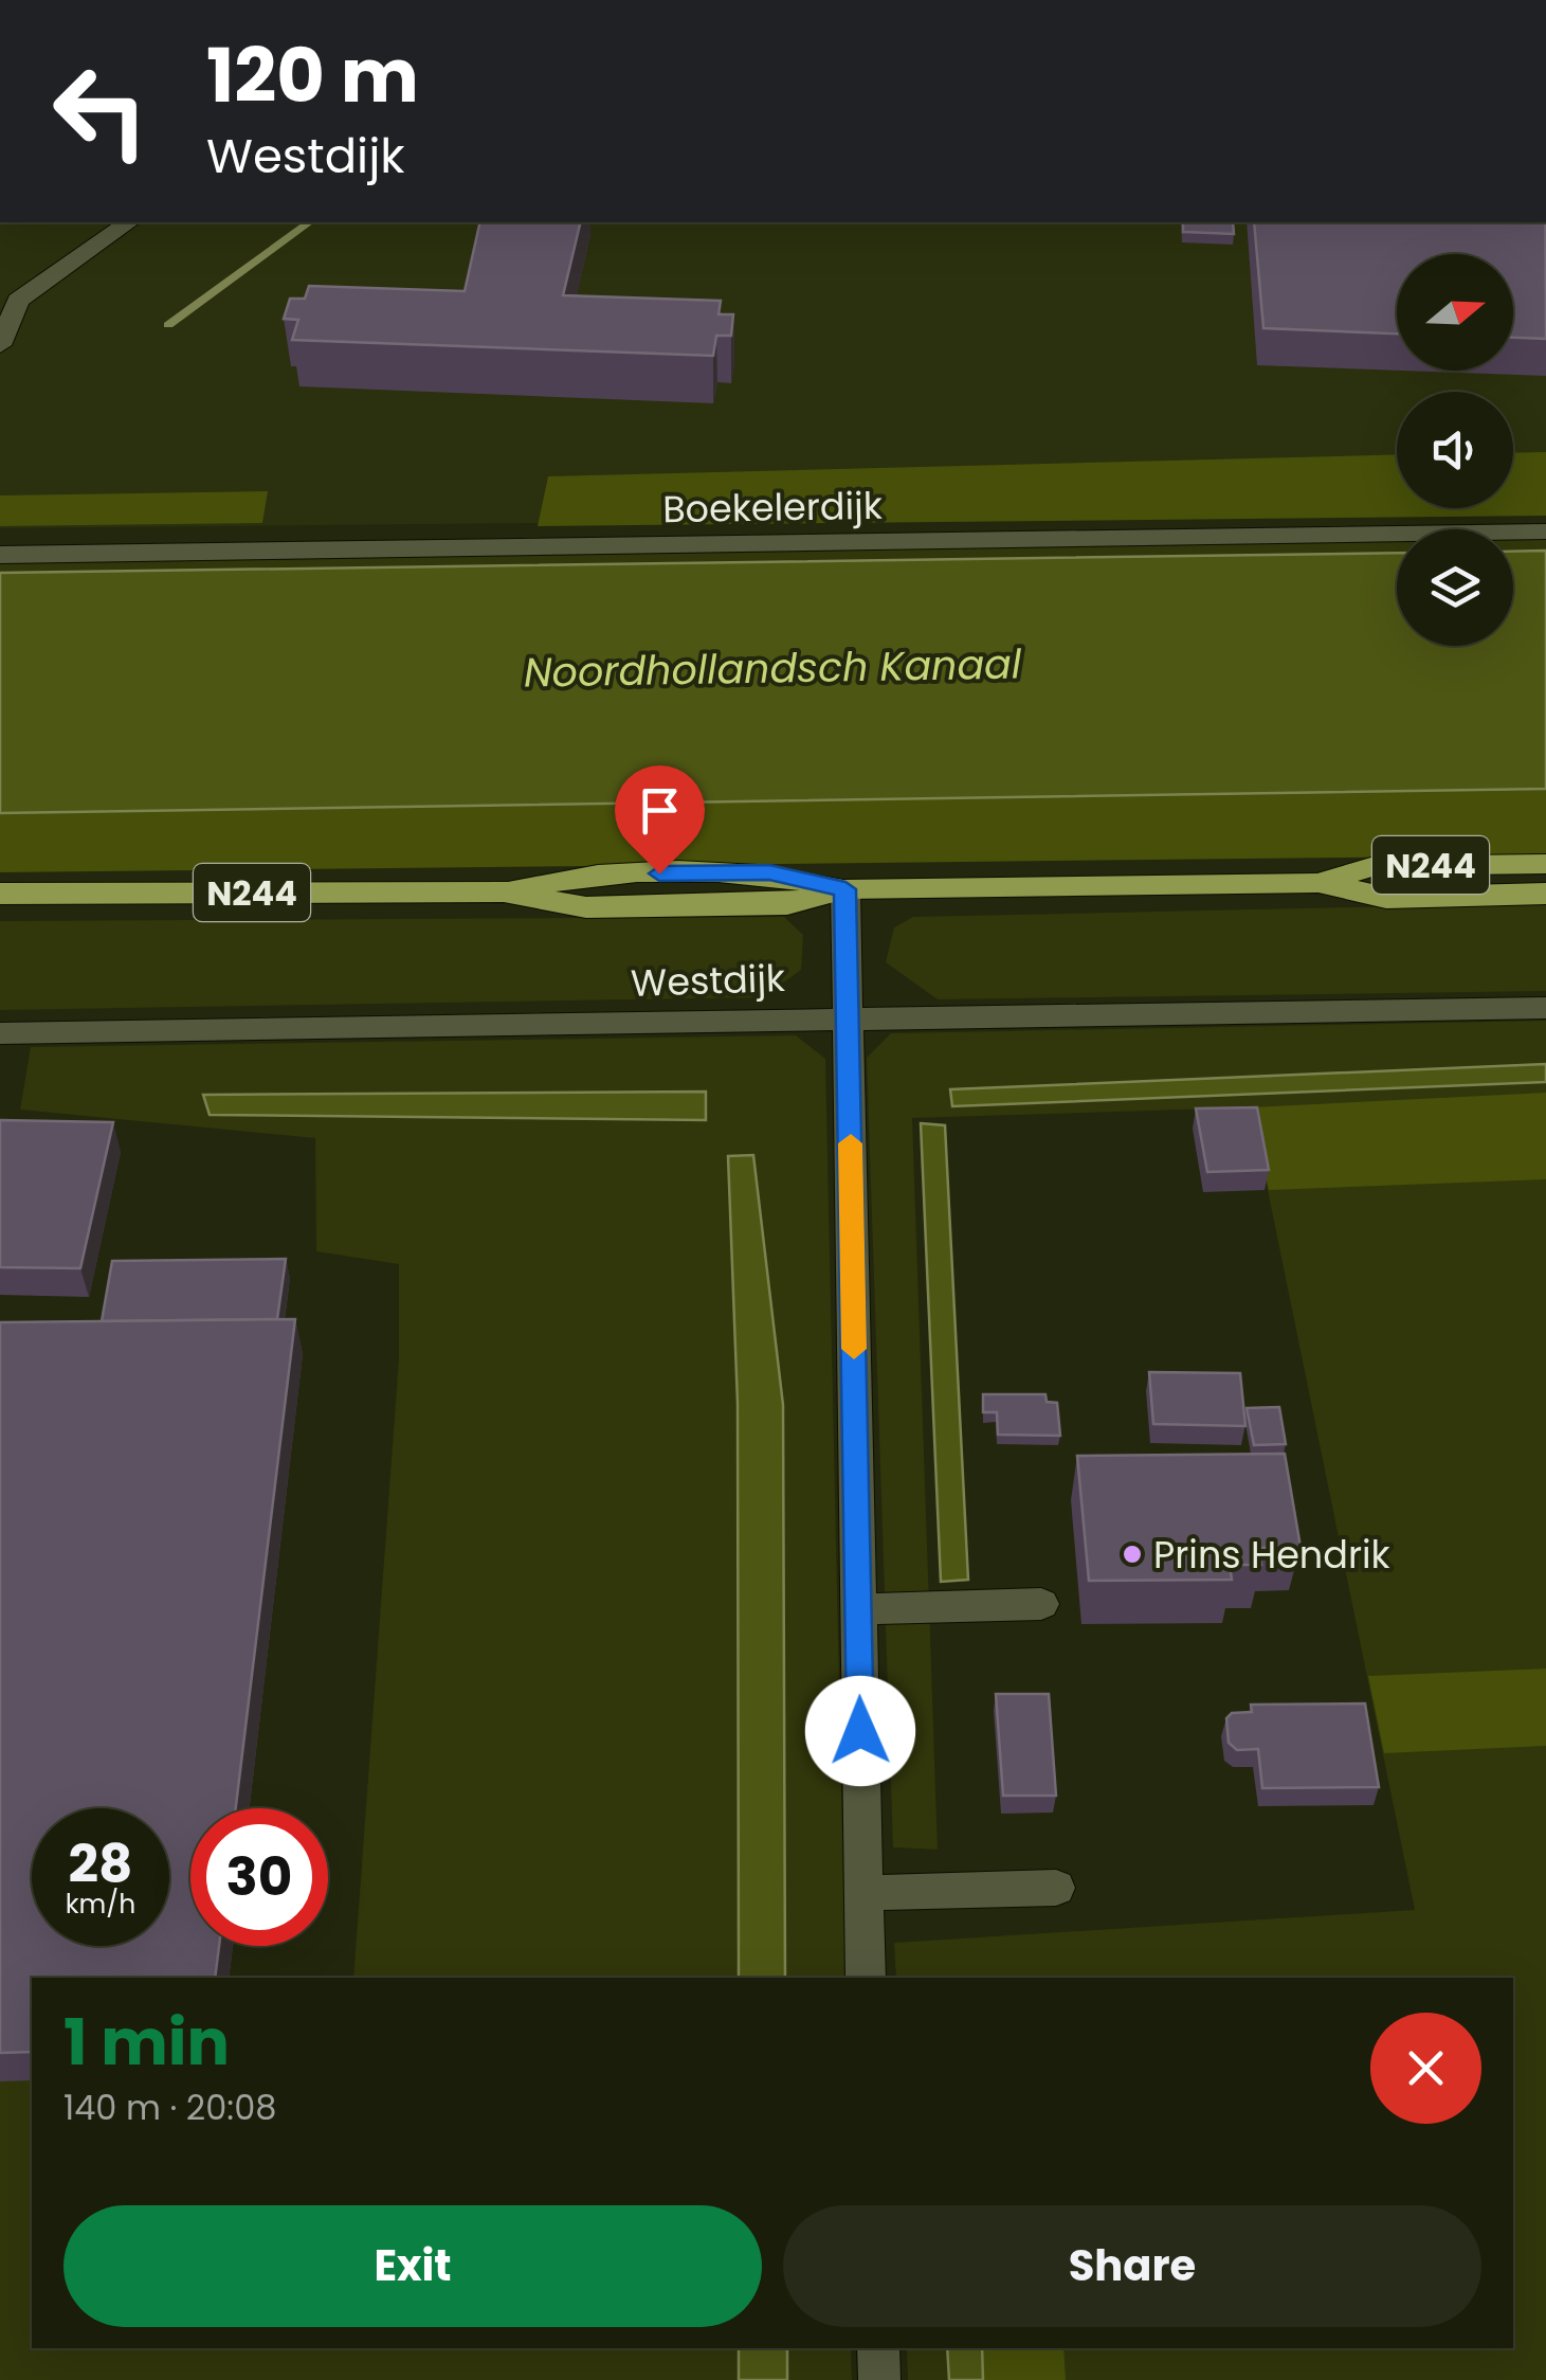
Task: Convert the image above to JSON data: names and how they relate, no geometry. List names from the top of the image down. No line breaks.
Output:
{"streets":{"main road":["N244","Westdijk"],"street":["Boekelerdijk"]},"water":["Noordhollandsch Kanaal"],"places":["Prins Hendrik"],"north":"right","page":{"turn":["120 m","Westdijk"],"speed":"28 km/h","limit":"30","heading":["1 min","140 m · 20:08"],"buttons":["Exit","Share"]}}
